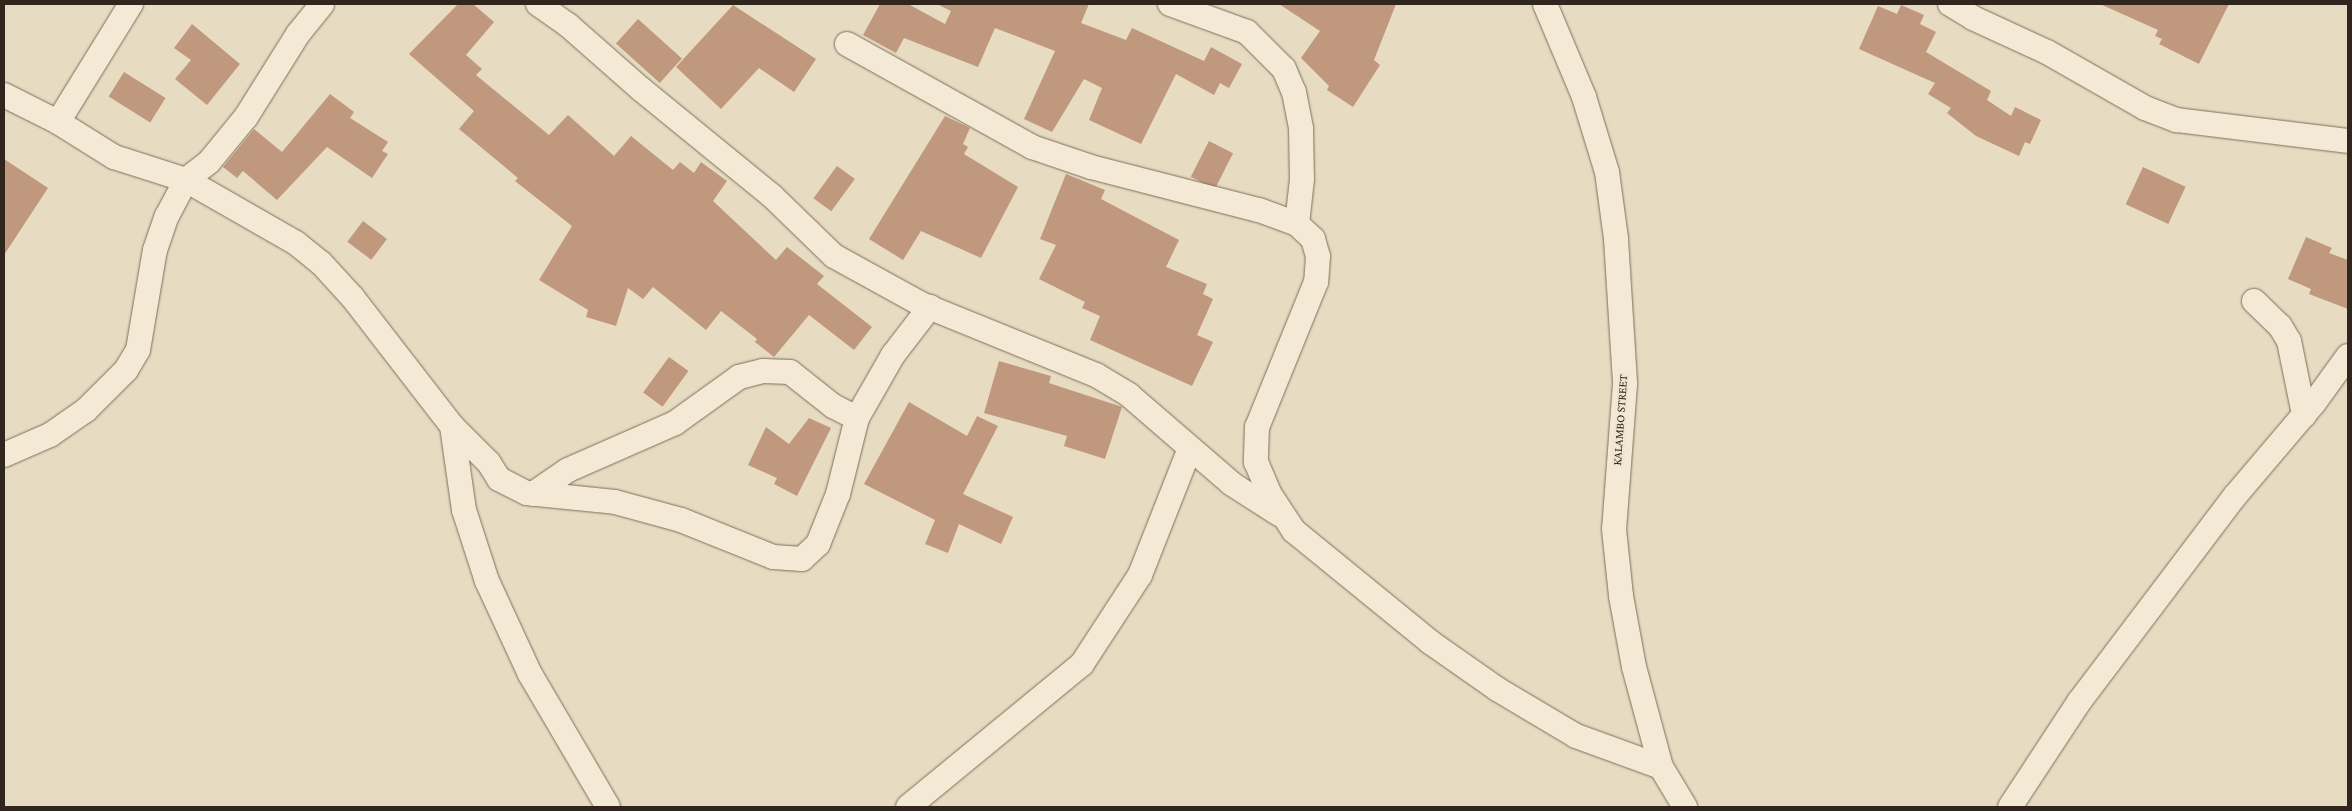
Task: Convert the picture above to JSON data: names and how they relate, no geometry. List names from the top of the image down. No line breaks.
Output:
{"streets":{"street":["KALAMBO STREET"]}}
